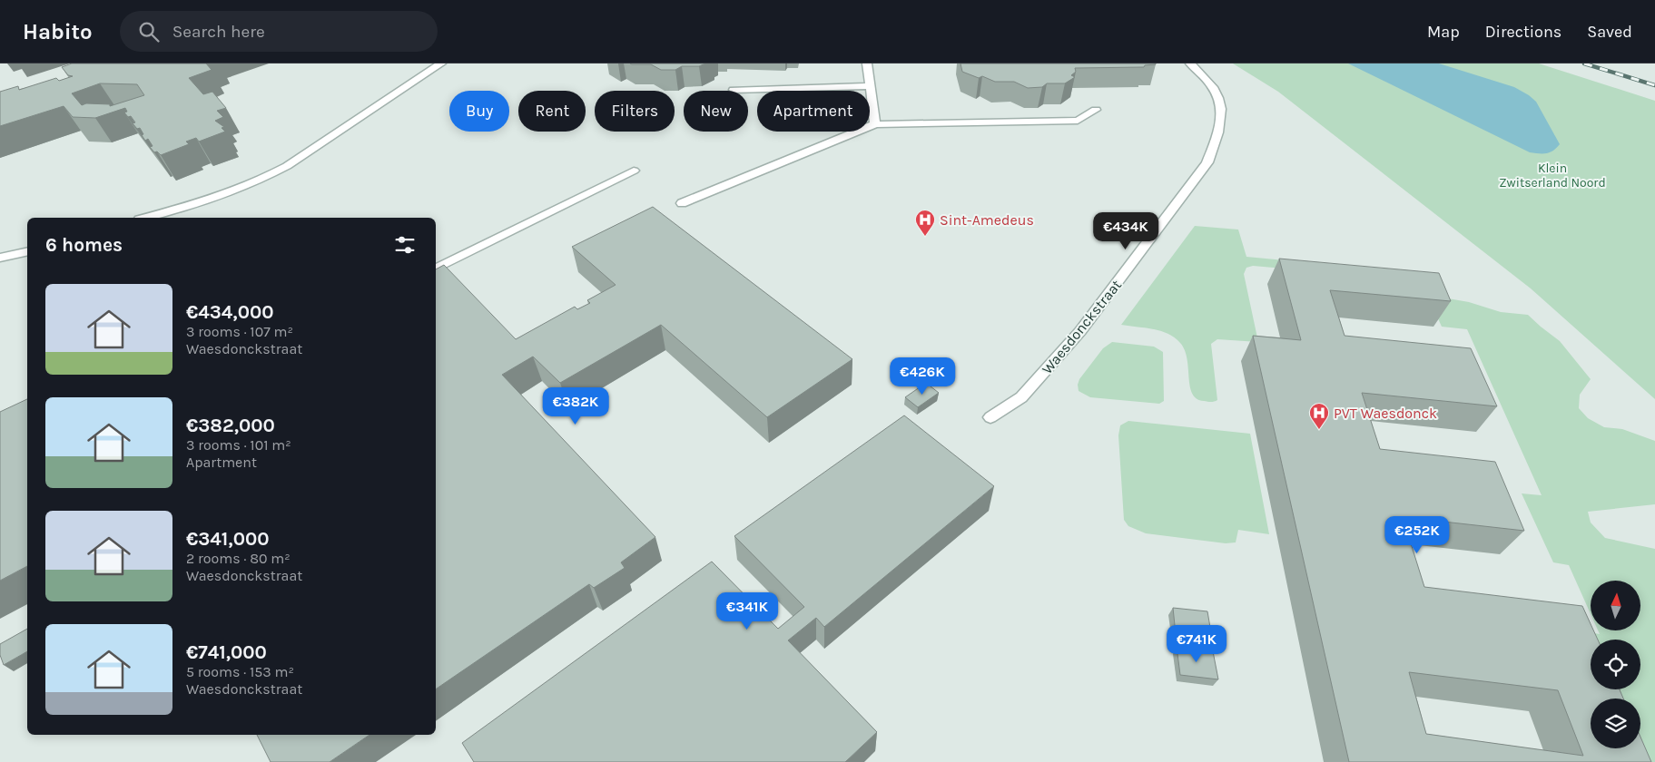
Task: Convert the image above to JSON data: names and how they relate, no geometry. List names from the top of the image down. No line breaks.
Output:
{"streets":{"street":["Waesdonckstraat"]},"parks":["Klein Zwitserland Noord"],"places":{"hospital":["Sint-Amedeus","PVT Waesdonck"]},"north":"top","page":{"header":"Habito","search":"Search here","nav":["Map","Directions","Saved"],"chip":["Buy","Rent","Filters","New","Apartment"],"price":["€434K","€426K","€382K","€252K","€341K","€741K"],"heading":"6 homes","list":[{"name":"€434,000","note":"3 rooms · 107 m² · Waesdonckstraat"},{"name":"€382,000","note":"3 rooms · 101 m² · Apartment"},{"name":"€341,000","note":"2 rooms · 80 m² · Waesdonckstraat"},{"name":"€741,000","note":"5 rooms · 153 m² · Waesdonckstraat"}]}}
